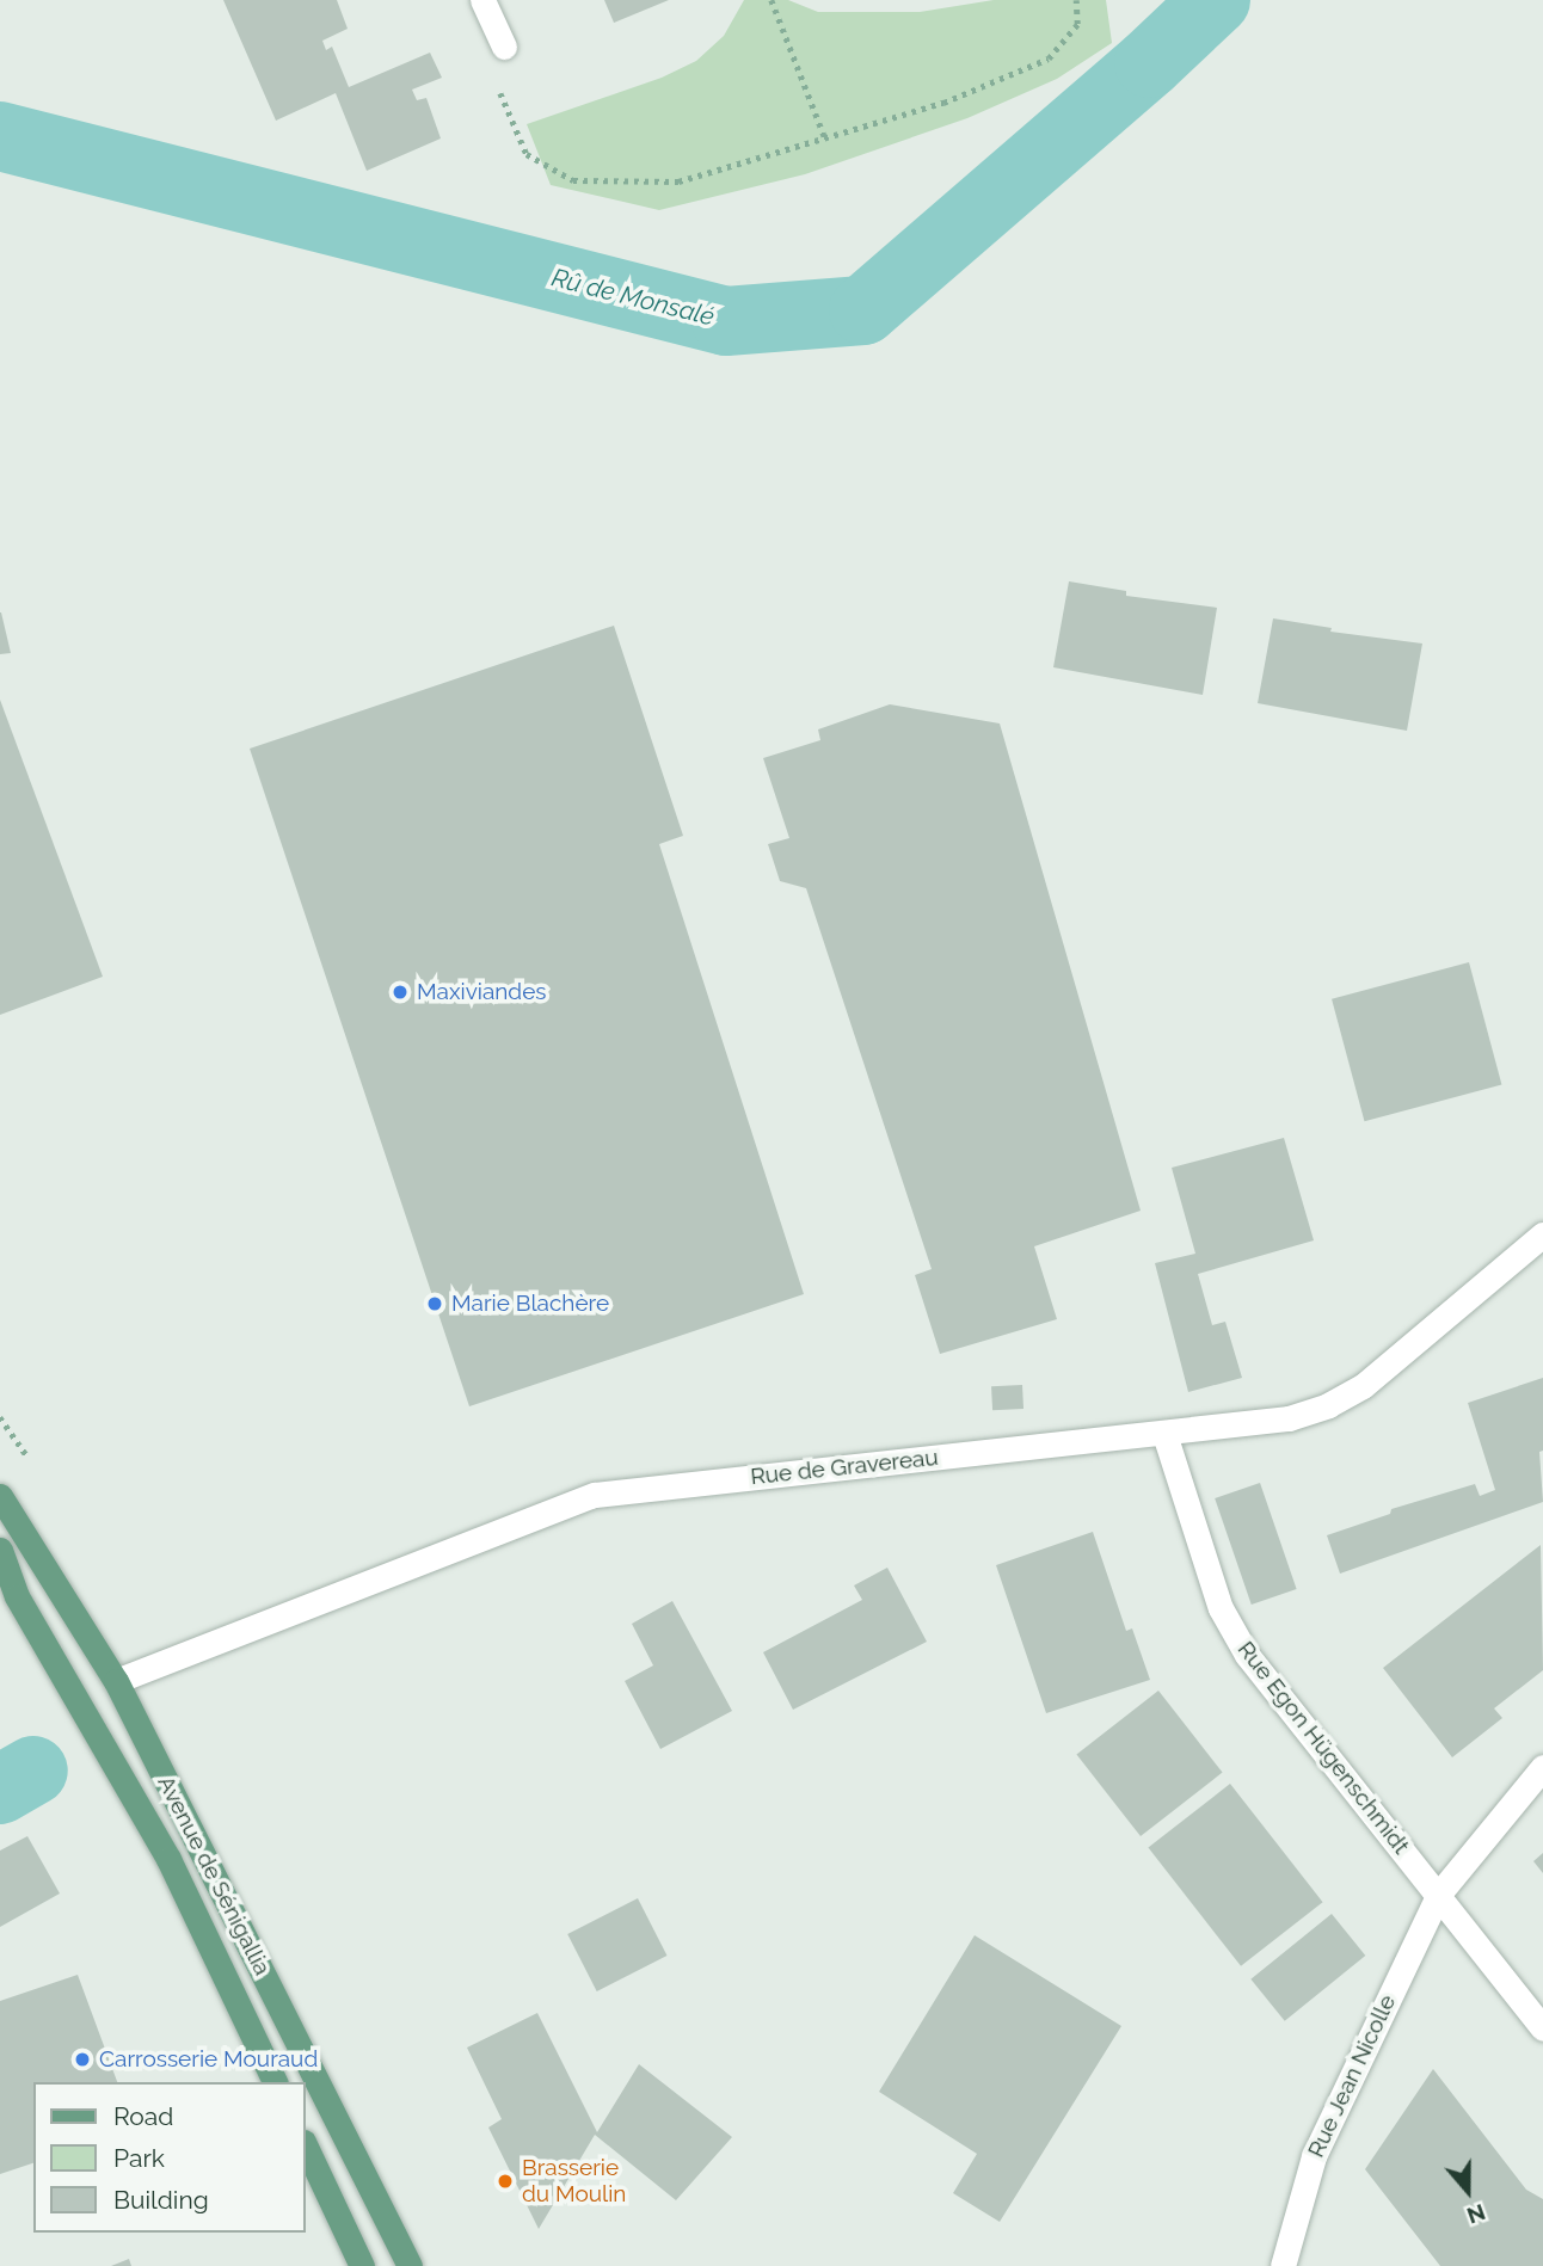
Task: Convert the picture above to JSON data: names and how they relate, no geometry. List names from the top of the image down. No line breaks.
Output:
{"streets":{"main road":["Avenue de Sénigallia"],"street":["Rue de Gravereau","Rue Egon Hügenschmidt","Rue Jean Nicolle"]},"crossings":[["Rue de Gravereau","Rue Egon Hügenschmidt"],["Rue de Gravereau","Avenue de Sénigallia"],["Rue Egon Hügenschmidt","Rue Jean Nicolle"]],"water":["Rû de Monsalé"],"places":["Maxiviandes","Marie Blachère","Carrosserie Mouraud","Brasserie du Moulin"],"legend":["Road","Park","Building"],"north":"bottom"}
